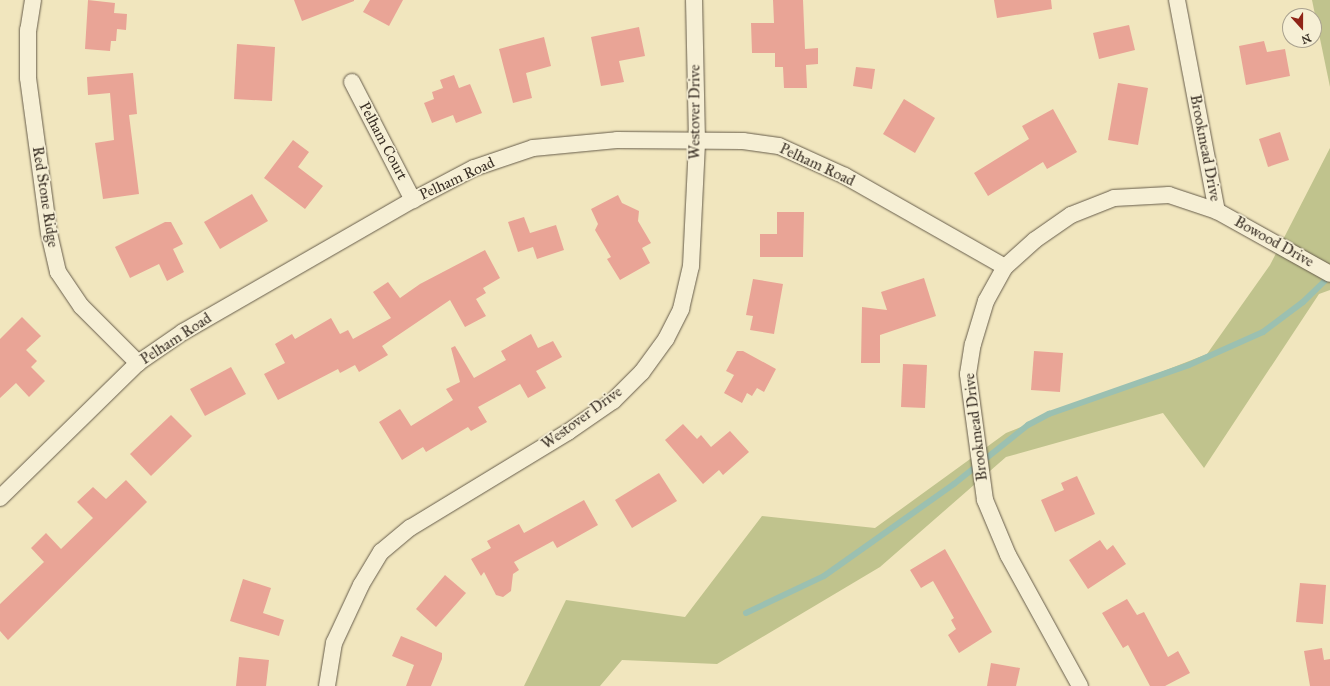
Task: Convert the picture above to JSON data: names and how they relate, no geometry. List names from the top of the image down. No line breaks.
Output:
{"streets":{"street":["Westover Drive","Pelham Court","Brookmead Drive","Pelham Road","Red Stone Ridge","Bowood Drive"]},"crossings":[["Westover Drive","Pelham Road"],["Pelham Court","Pelham Road"],["Brookmead Drive","Pelham Road"],["Brookmead Drive","Bowood Drive"],["Pelham Road","Red Stone Ridge"]],"north":"bottom"}
